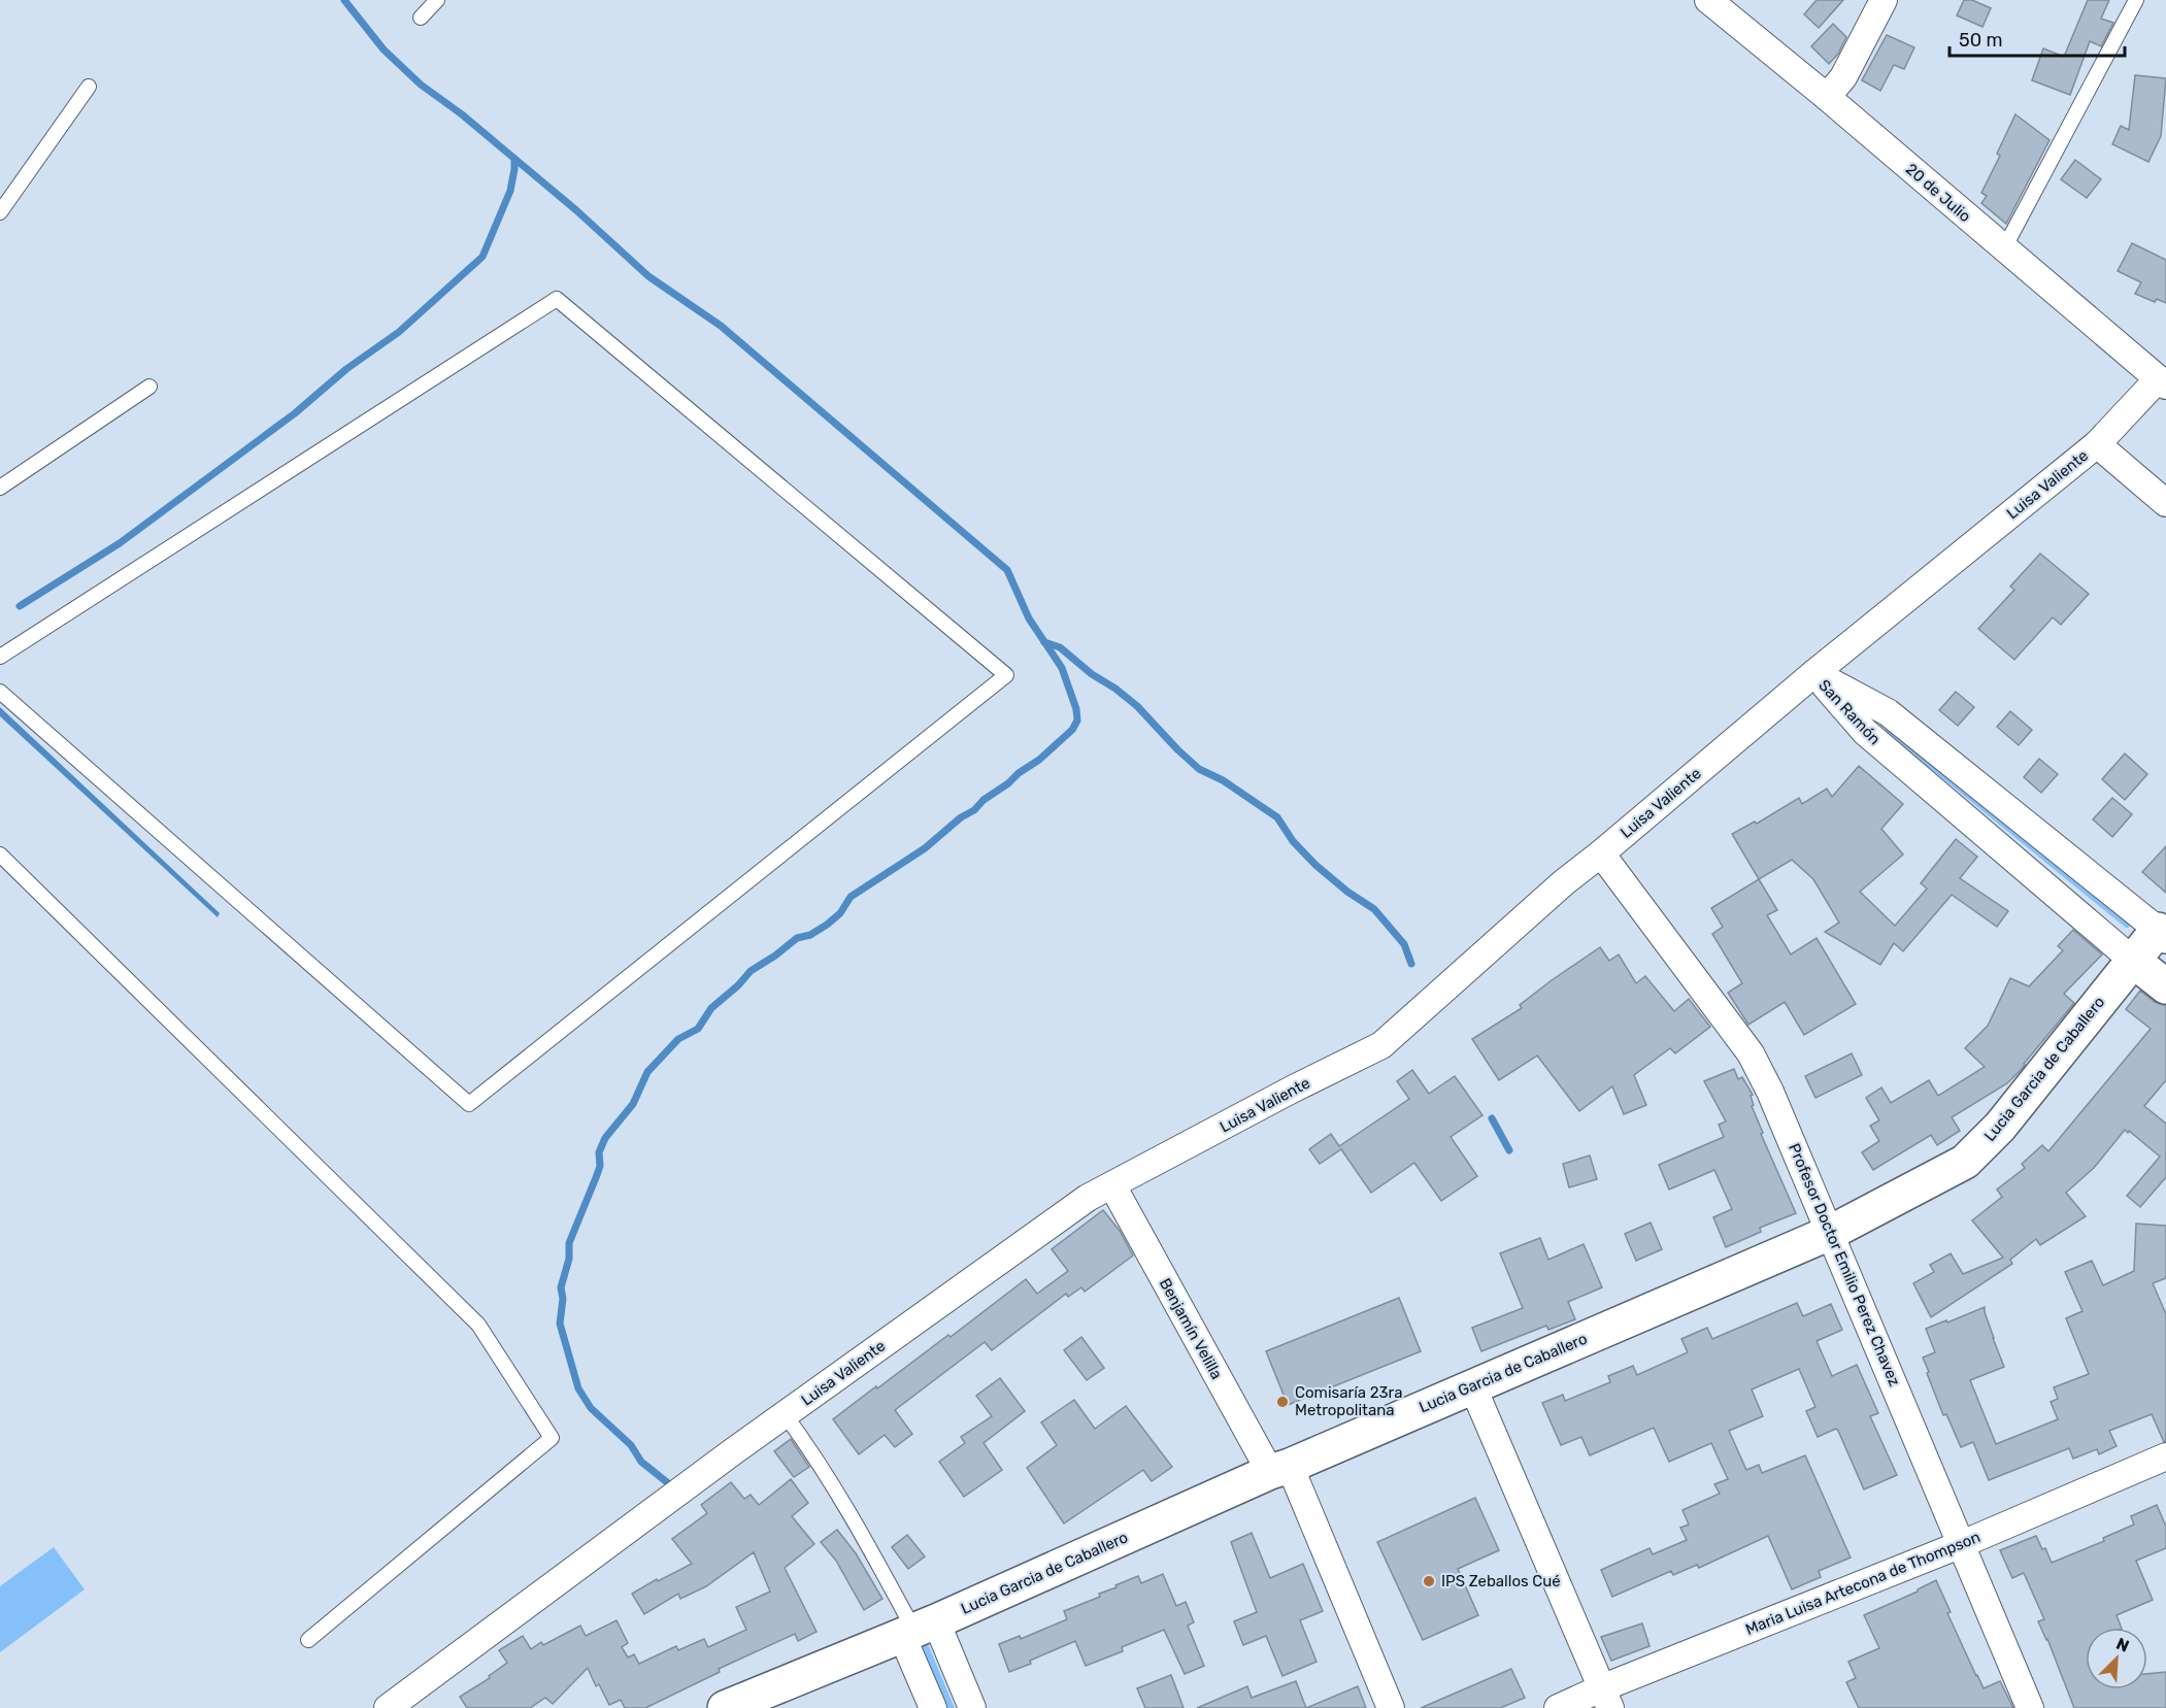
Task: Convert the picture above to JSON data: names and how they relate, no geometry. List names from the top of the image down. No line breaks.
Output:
{"streets":{"street":["20 de Julio","Luisa Valiente","San Ramón","Lucia Garcia de Caballero","Profesor Doctor Emilio Perez Chavez","Benjamín Velilla","Maria Luisa Artecona de Thompson"]},"crossings":[["20 de Julio","Luisa Valiente"],["Luisa Valiente","San Ramón"],["Luisa Valiente","Profesor Doctor Emilio Perez Chavez"],["Luisa Valiente","Benjamín Velilla"],["San Ramón","Lucia Garcia de Caballero"],["Lucia Garcia de Caballero","Profesor Doctor Emilio Perez Chavez"],["Lucia Garcia de Caballero","Benjamín Velilla"],["Profesor Doctor Emilio Perez Chavez","Maria Luisa Artecona de Thompson"]],"places":["Comisaría 23ra Metropolitana","IPS Zeballos Cué"],"scale_bar":"50 m","north":"top right"}
